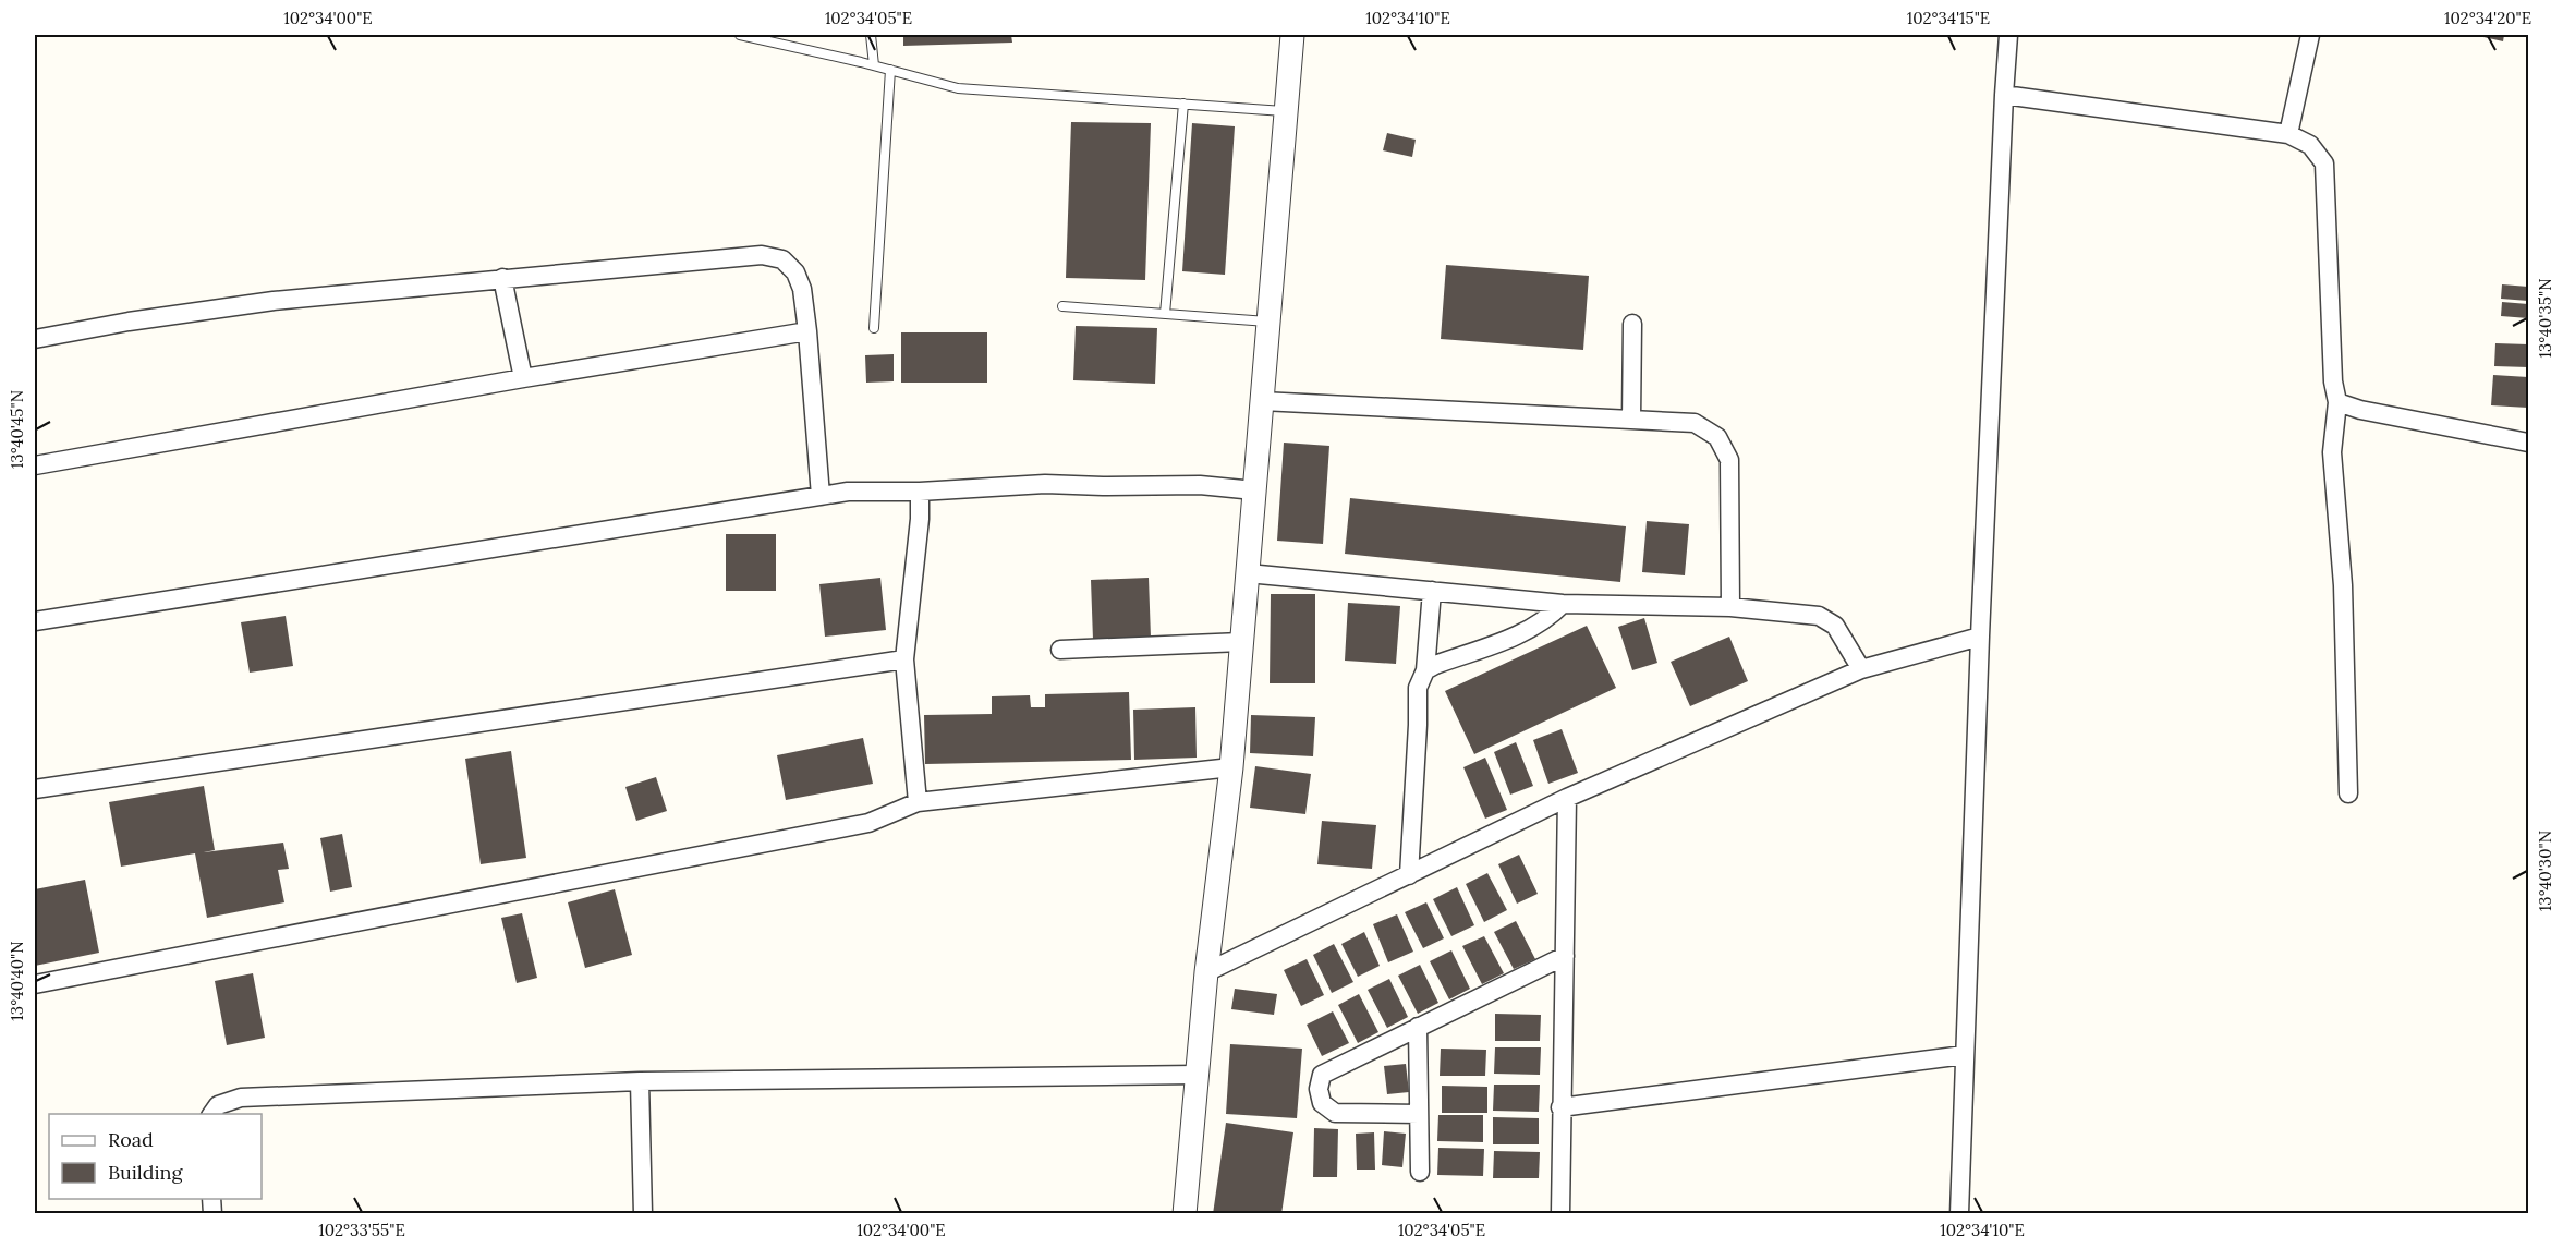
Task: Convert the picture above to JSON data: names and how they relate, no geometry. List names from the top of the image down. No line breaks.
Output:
{"legend":["Road","Building"],"coordinates":["102°34'00\"E","102°34'05\"E","102°34'10\"E","102°34'15\"E","102°34'20\"E","13°40'35\"N","13°40'45\"N","13°40'30\"N","13°40'40\"N","102°33'55\"E"]}
